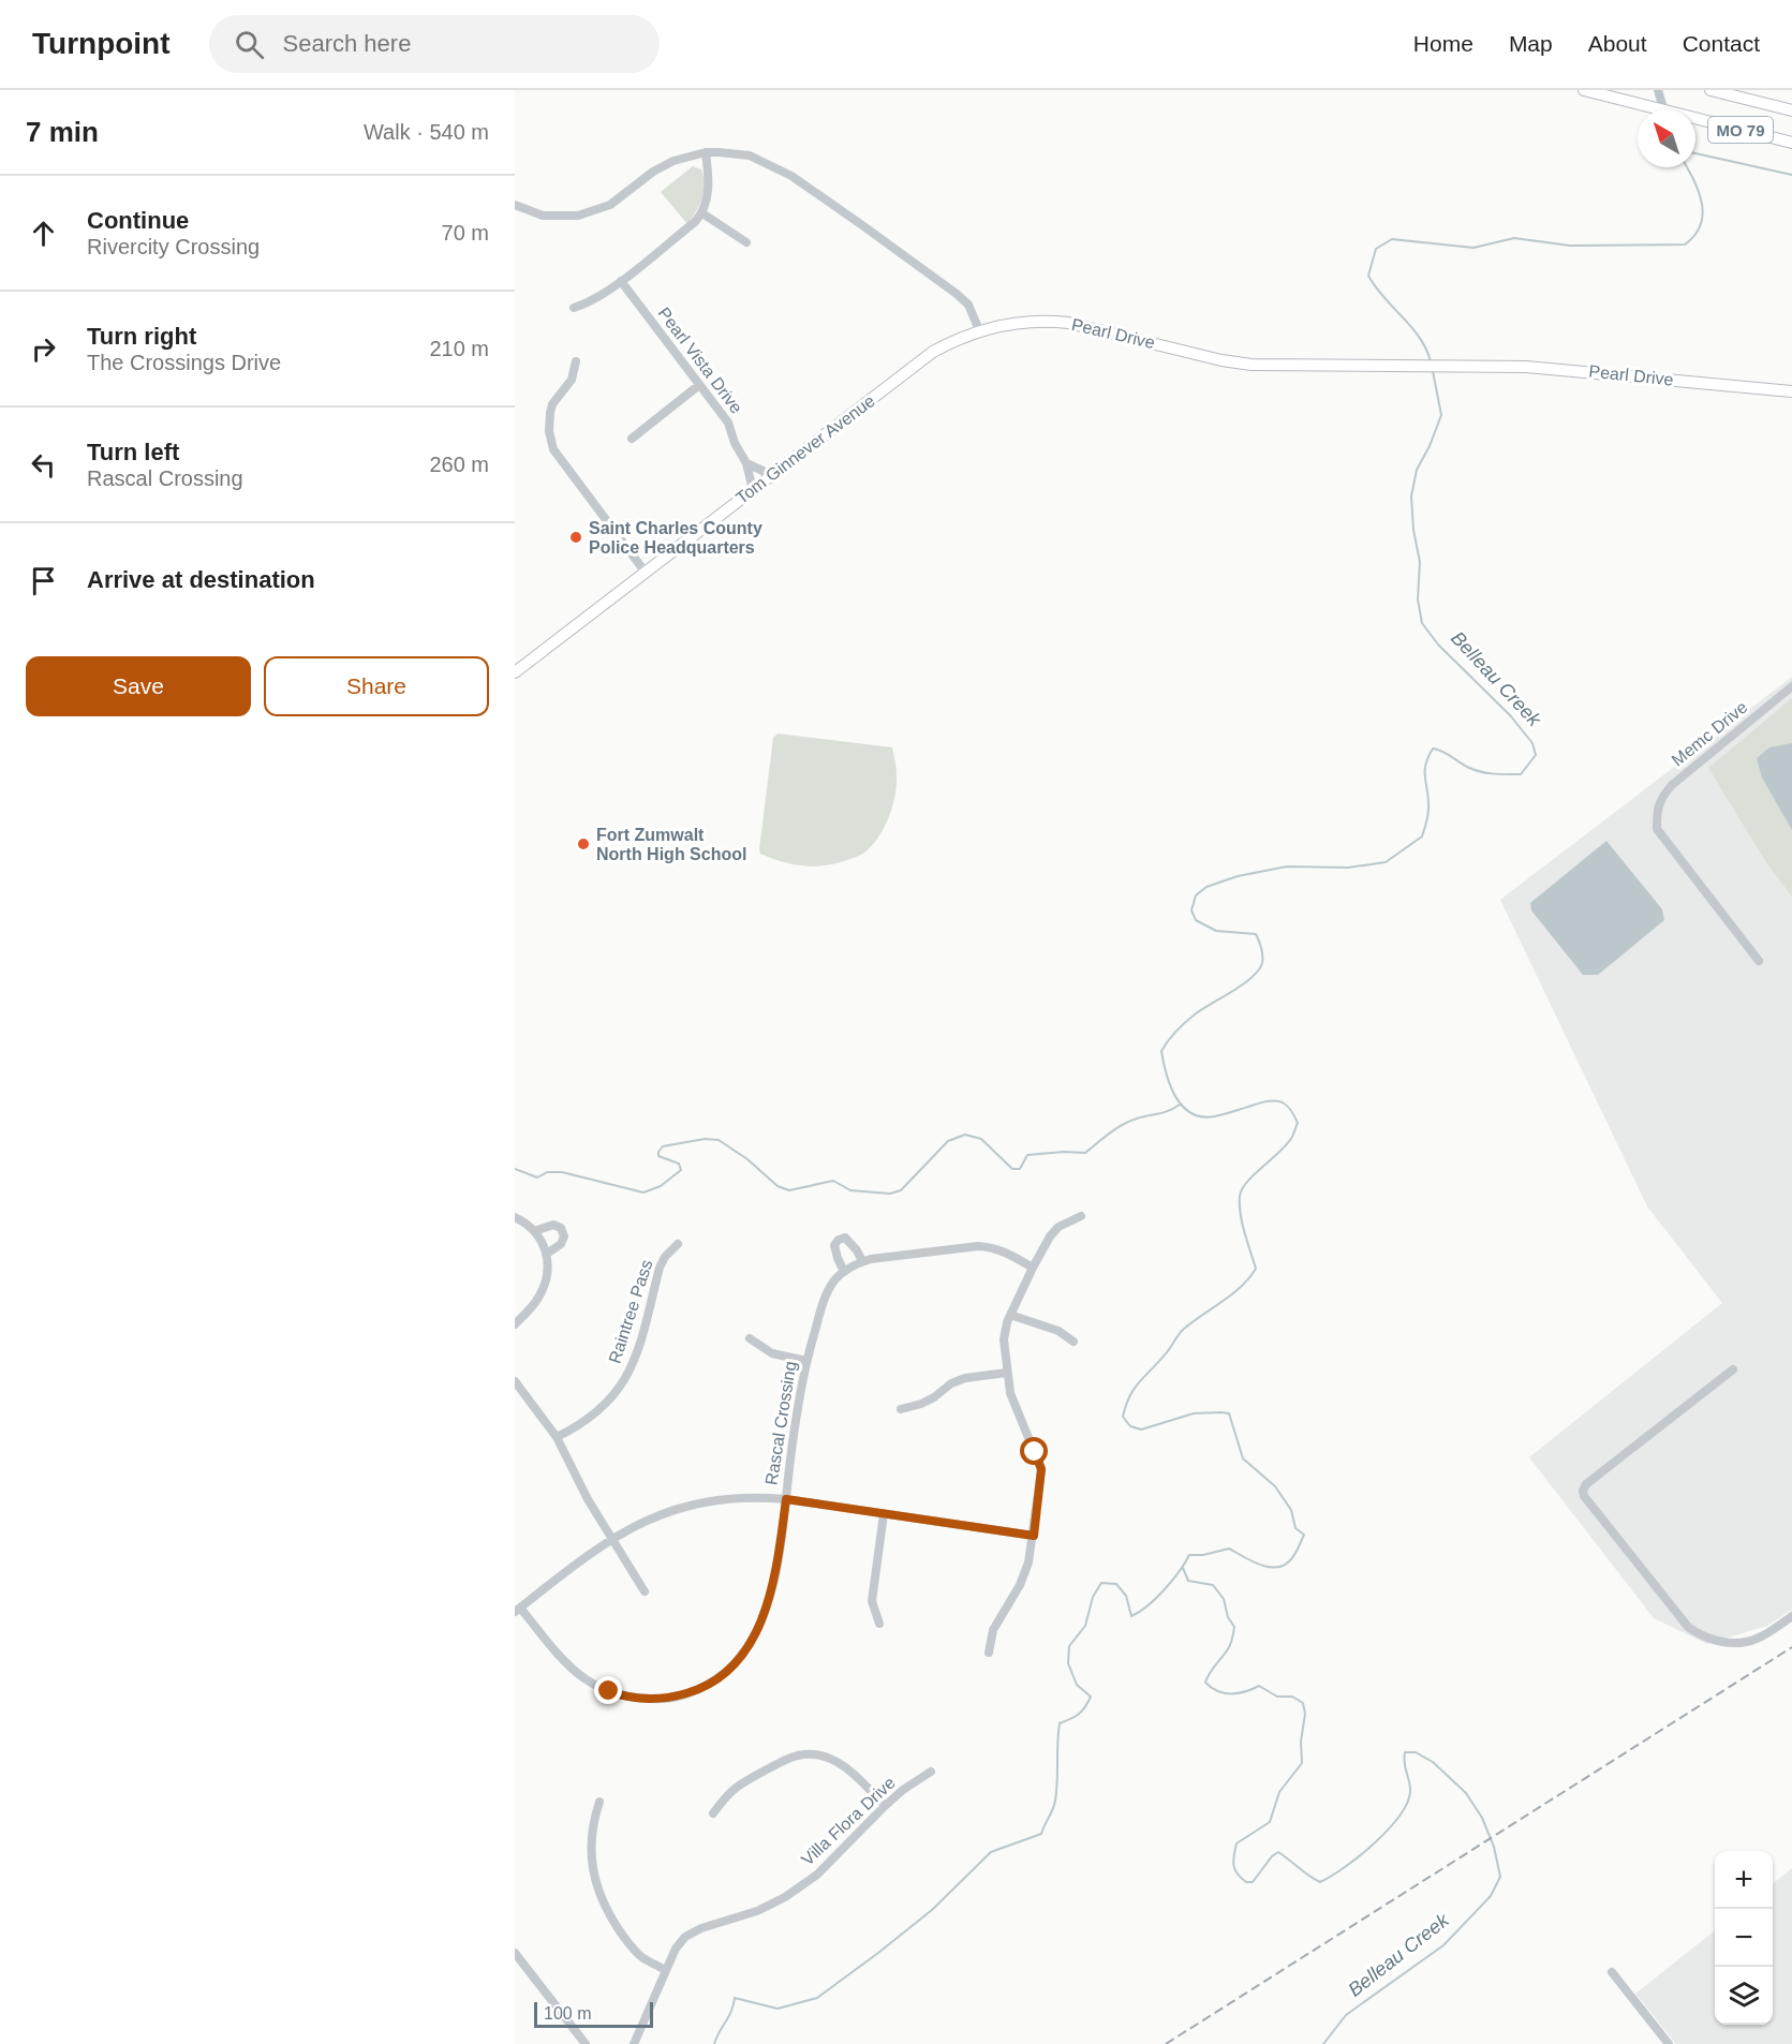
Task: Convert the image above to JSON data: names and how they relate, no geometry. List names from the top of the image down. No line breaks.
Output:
{"streets":{"main road":["MO 79","Pearl Drive","Tom Ginnever Avenue"],"street":["Pearl Vista Drive","Memc Drive","Raintree Pass","Rascal Crossing","Villa Flora Drive"]},"crossings":[["Pearl Drive","Tom Ginnever Avenue"],["Pearl Vista Drive","Tom Ginnever Avenue"]],"water":["Belleau Creek"],"places":["Saint Charles County Police Headquarters","Fort Zumwalt North High School"],"scale_bar":"100 m","north":"top left","page":{"header":"Turnpoint","search":"Search here","nav":["Home","Map","About","Contact"],"heading":["7 min","Walk · 540 m"],"list":[["Continue","Rivercity Crossing","70 m"],["Turn right","The Crossings Drive","210 m"],["Turn left","Rascal Crossing","260 m"],"Arrive at destination"],"buttons":["Save","Share"],"map_buttons":["+","−"],"scale":"100 m"}}
